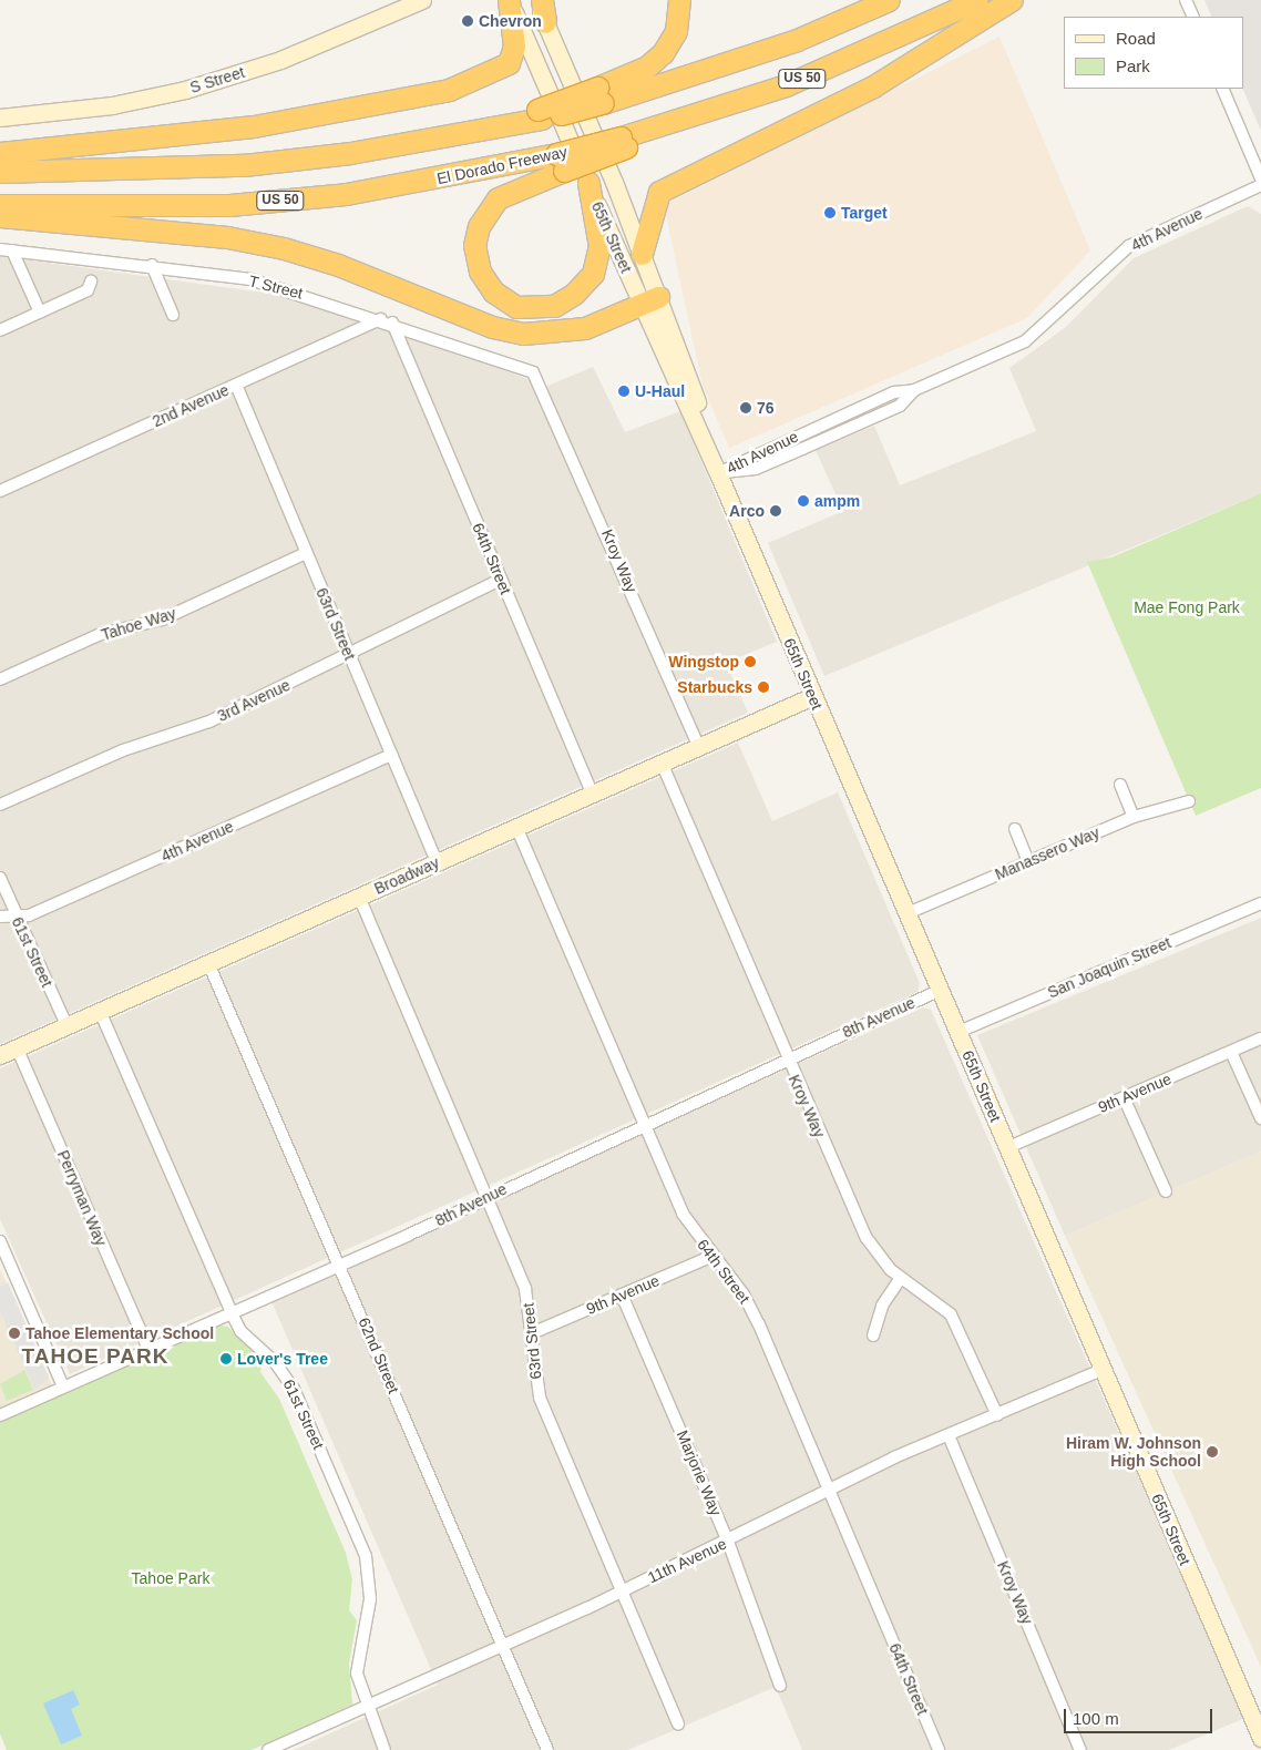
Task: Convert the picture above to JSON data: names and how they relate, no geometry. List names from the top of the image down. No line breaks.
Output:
{"streets":{"highway":["US 50","El Dorado Freeway"],"main road":["S Street","65th Street","Broadway"],"street":["4th Avenue","T Street","2nd Avenue","64th Street","Kroy Way","Tahoe Way","63rd Street","3rd Avenue","Manassero Way","61st Street","San Joaquin Street","8th Avenue","9th Avenue","Perryman Way","62nd Street","Marjorie Way","11th Avenue"]},"crossings":[["4th Avenue","65th Street"],["4th Avenue","63rd Street"],["4th Avenue","61st Street"],["65th Street","Manassero Way"],["65th Street","Broadway"],["65th Street","San Joaquin Street"],["65th Street","8th Avenue"],["65th Street","9th Avenue"],["65th Street","11th Avenue"],["T Street","2nd Avenue"],["T Street","64th Street"],["T Street","Kroy Way"],["2nd Avenue","64th Street"],["2nd Avenue","63rd Street"],["64th Street","3rd Avenue"],["64th Street","Broadway"],["64th Street","8th Avenue"],["64th Street","9th Avenue"],["64th Street","11th Avenue"],["Kroy Way","Broadway"],["Kroy Way","8th Avenue"],["Kroy Way","11th Avenue"],["Tahoe Way","63rd Street"],["63rd Street","3rd Avenue"],["63rd Street","Broadway"],["63rd Street","8th Avenue"],["63rd Street","9th Avenue"],["63rd Street","11th Avenue"],["Broadway","61st Street"],["Broadway","Perryman Way"],["Broadway","62nd Street"],["61st Street","8th Avenue"],["61st Street","11th Avenue"],["8th Avenue","Perryman Way"],["8th Avenue","62nd Street"],["9th Avenue","Marjorie Way"],["62nd Street","11th Avenue"],["Marjorie Way","11th Avenue"]],"districts":["TAHOE PARK"],"parks":["Mae Fong Park","Tahoe Park"],"places":["Chevron","Target","U-Haul","76","ampm","Arco","Wingstop","Starbucks","Tahoe Elementary School","Lover's Tree","Hiram W. Johnson High School"],"legend":["Road","Park"],"scale_bar":"100 m"}
